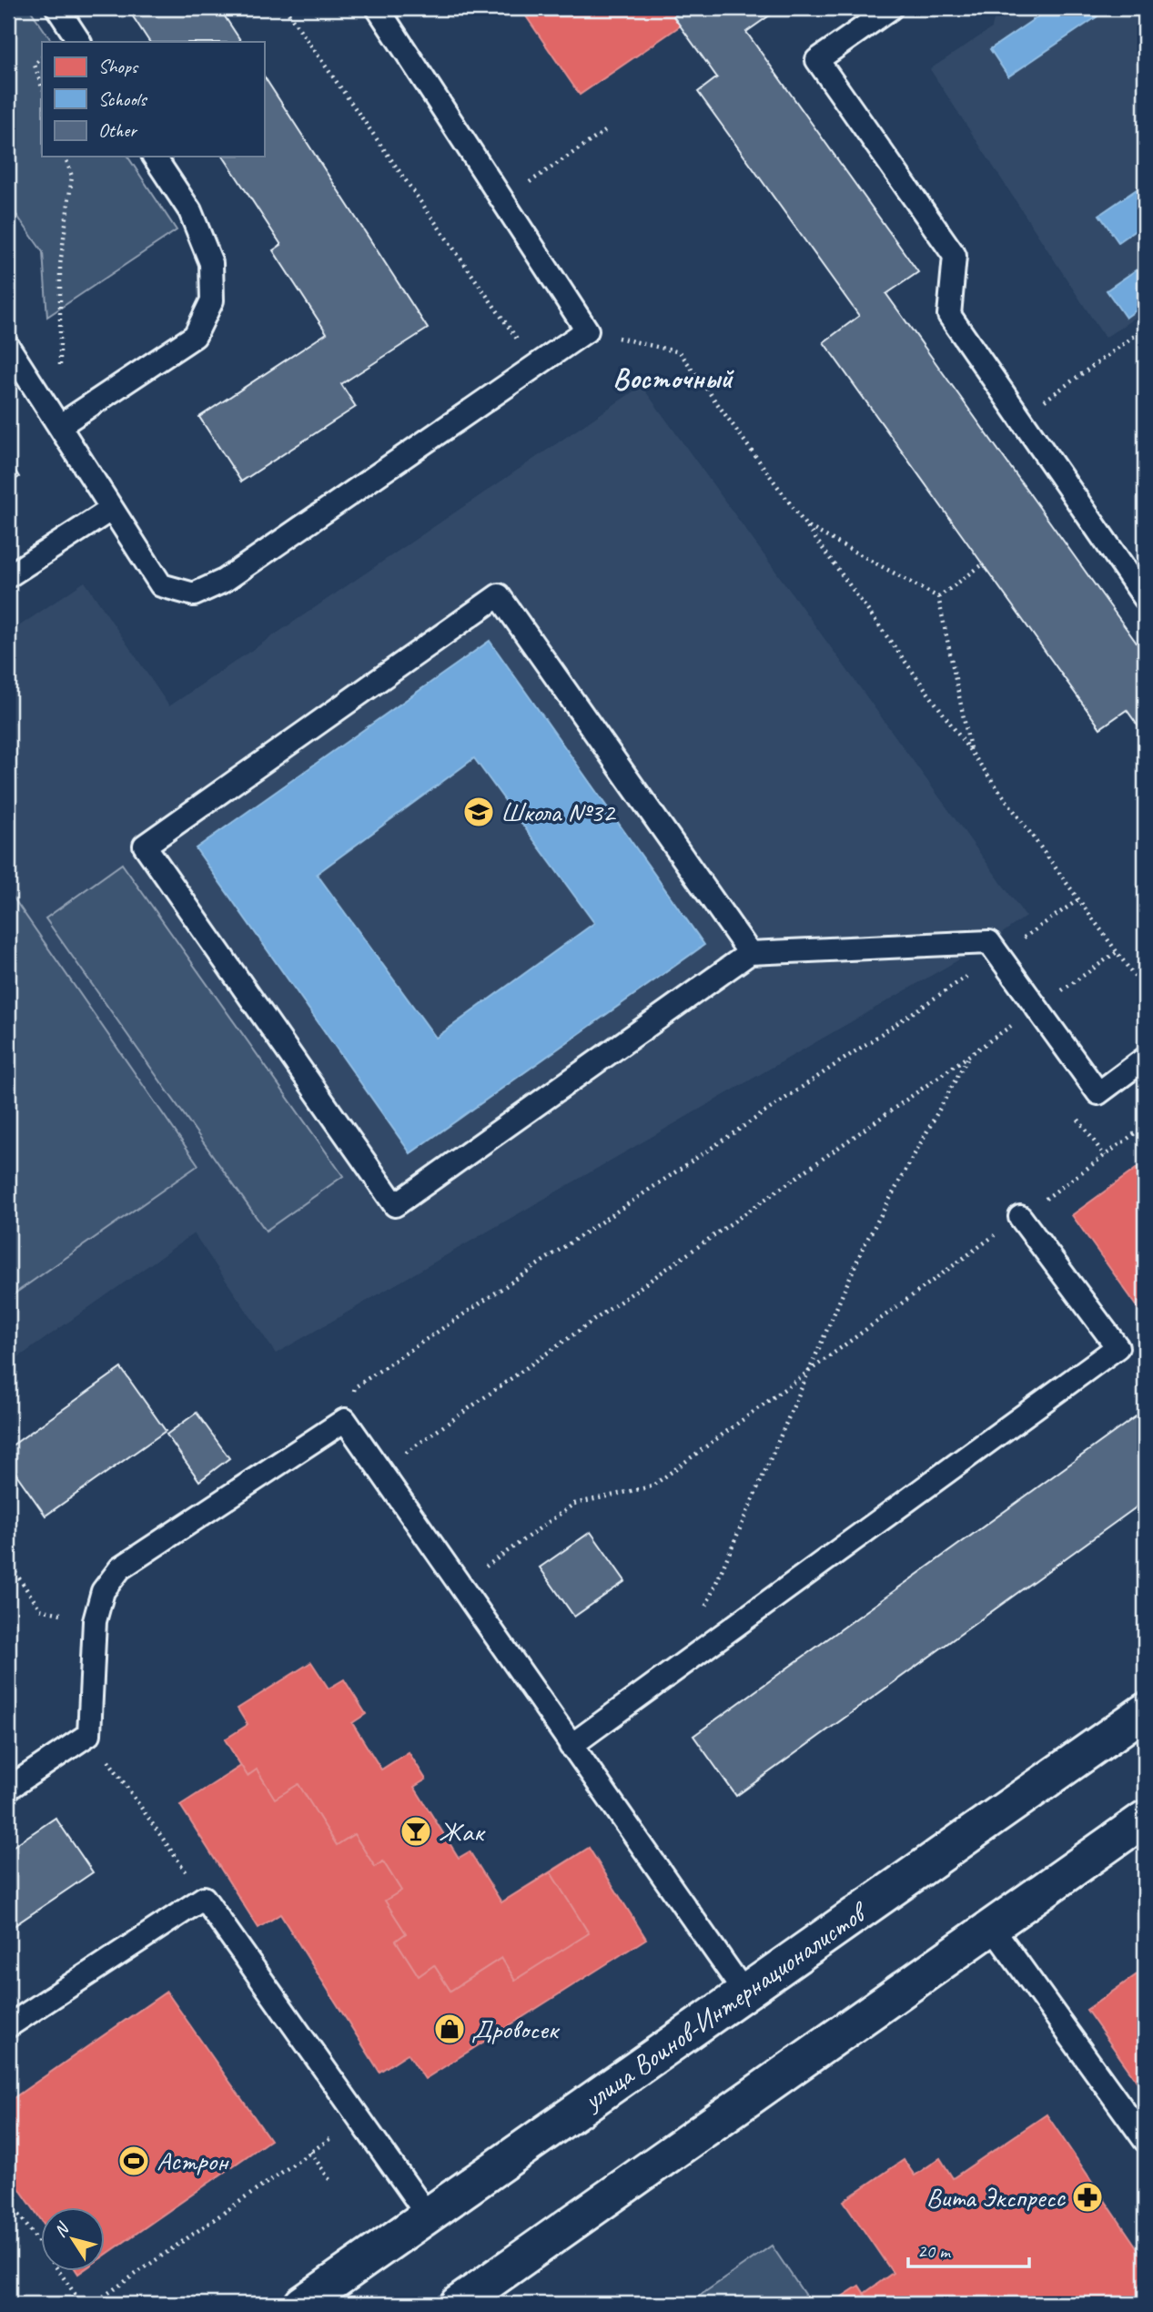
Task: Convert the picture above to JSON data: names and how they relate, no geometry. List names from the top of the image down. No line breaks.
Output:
{"streets":{"main road":["улица Воинов-Интернационалистов"]},"districts":["Восточный"],"places":{"school or university":["Школа №32"],"bar":["Жак"],"shop":["Дровосек"],"sports":["Астрон"],"pharmacy":["Вита Экспресс"]},"legend":["Shops","Schools","Other"],"scale_bar":"20 m","north":"top left"}
